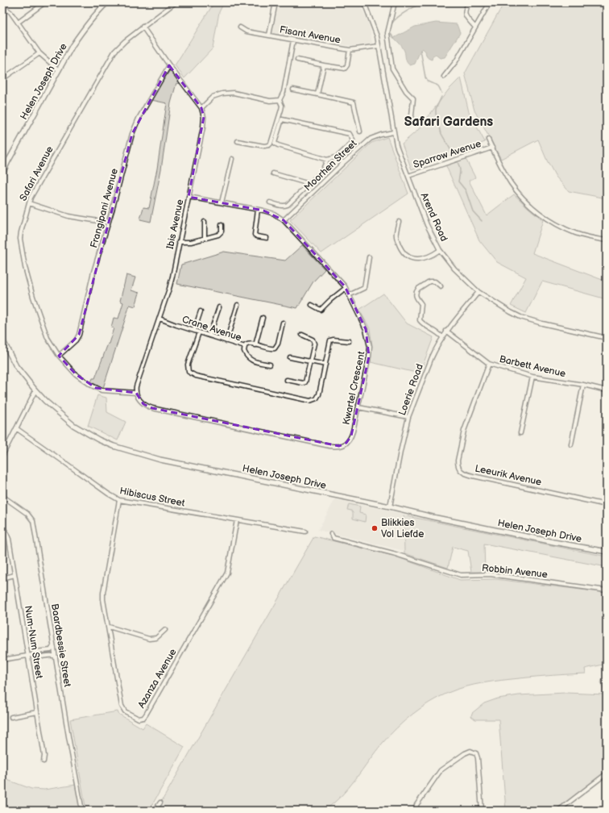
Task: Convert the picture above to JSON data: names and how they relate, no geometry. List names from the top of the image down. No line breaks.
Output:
{"streets":{"street":["Fisant Avenue","Helen Joseph Drive","Sparrow Avenue","Moorhen Street","Safari Avenue","Frangipani Avenue","Arend Road","Ibis Avenue","Crane Avenue","Barbett Avenue","Kwartel Crescent","Loerie Road","Leeurik Avenue","Hibiscus Street","Robbin Avenue","Num-Num Street","Baardbessie Street","Azanza Avenue"]},"crossings":[["Fisant Avenue","Arend Road"],["Helen Joseph Drive","Loerie Road"],["Sparrow Avenue","Arend Road"],["Moorhen Street","Arend Road"],["Moorhen Street","Kwartel Crescent"],["Safari Avenue","Frangipani Avenue"],["Safari Avenue","Ibis Avenue"],["Safari Avenue","Kwartel Crescent"],["Frangipani Avenue","Ibis Avenue"],["Arend Road","Loerie Road"],["Ibis Avenue","Crane Avenue"],["Ibis Avenue","Kwartel Crescent"],["Barbett Avenue","Loerie Road"],["Barbett Avenue","Leeurik Avenue"],["Hibiscus Street","Azanza Avenue"]],"districts":["Safari Gardens"],"places":["Blikkies Vol Liefde"]}
